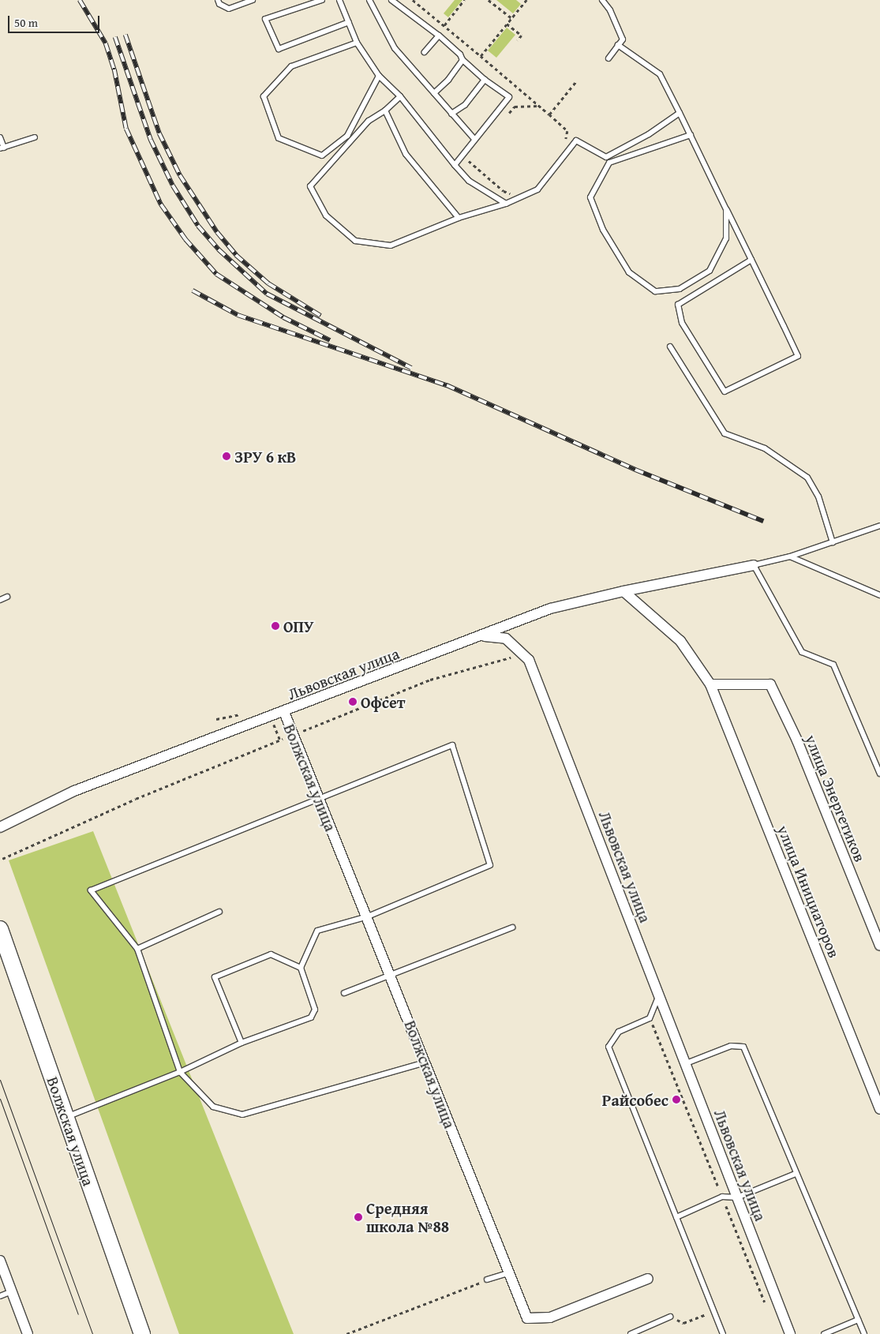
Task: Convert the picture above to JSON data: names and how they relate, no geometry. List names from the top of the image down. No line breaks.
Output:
{"streets":{"main road":["Волжская улица"],"street":["Львовская улица","улица Энергетиков","улица Инициаторов"]},"crossings":[["Львовская улица","Волжская улица"],["улица Энергетиков","улица Инициаторов"]],"places":["ЗРУ 6 кВ","ОПУ","Офсет","Райсобес","Средняя школа №88"],"scale_bar":"50 m"}
